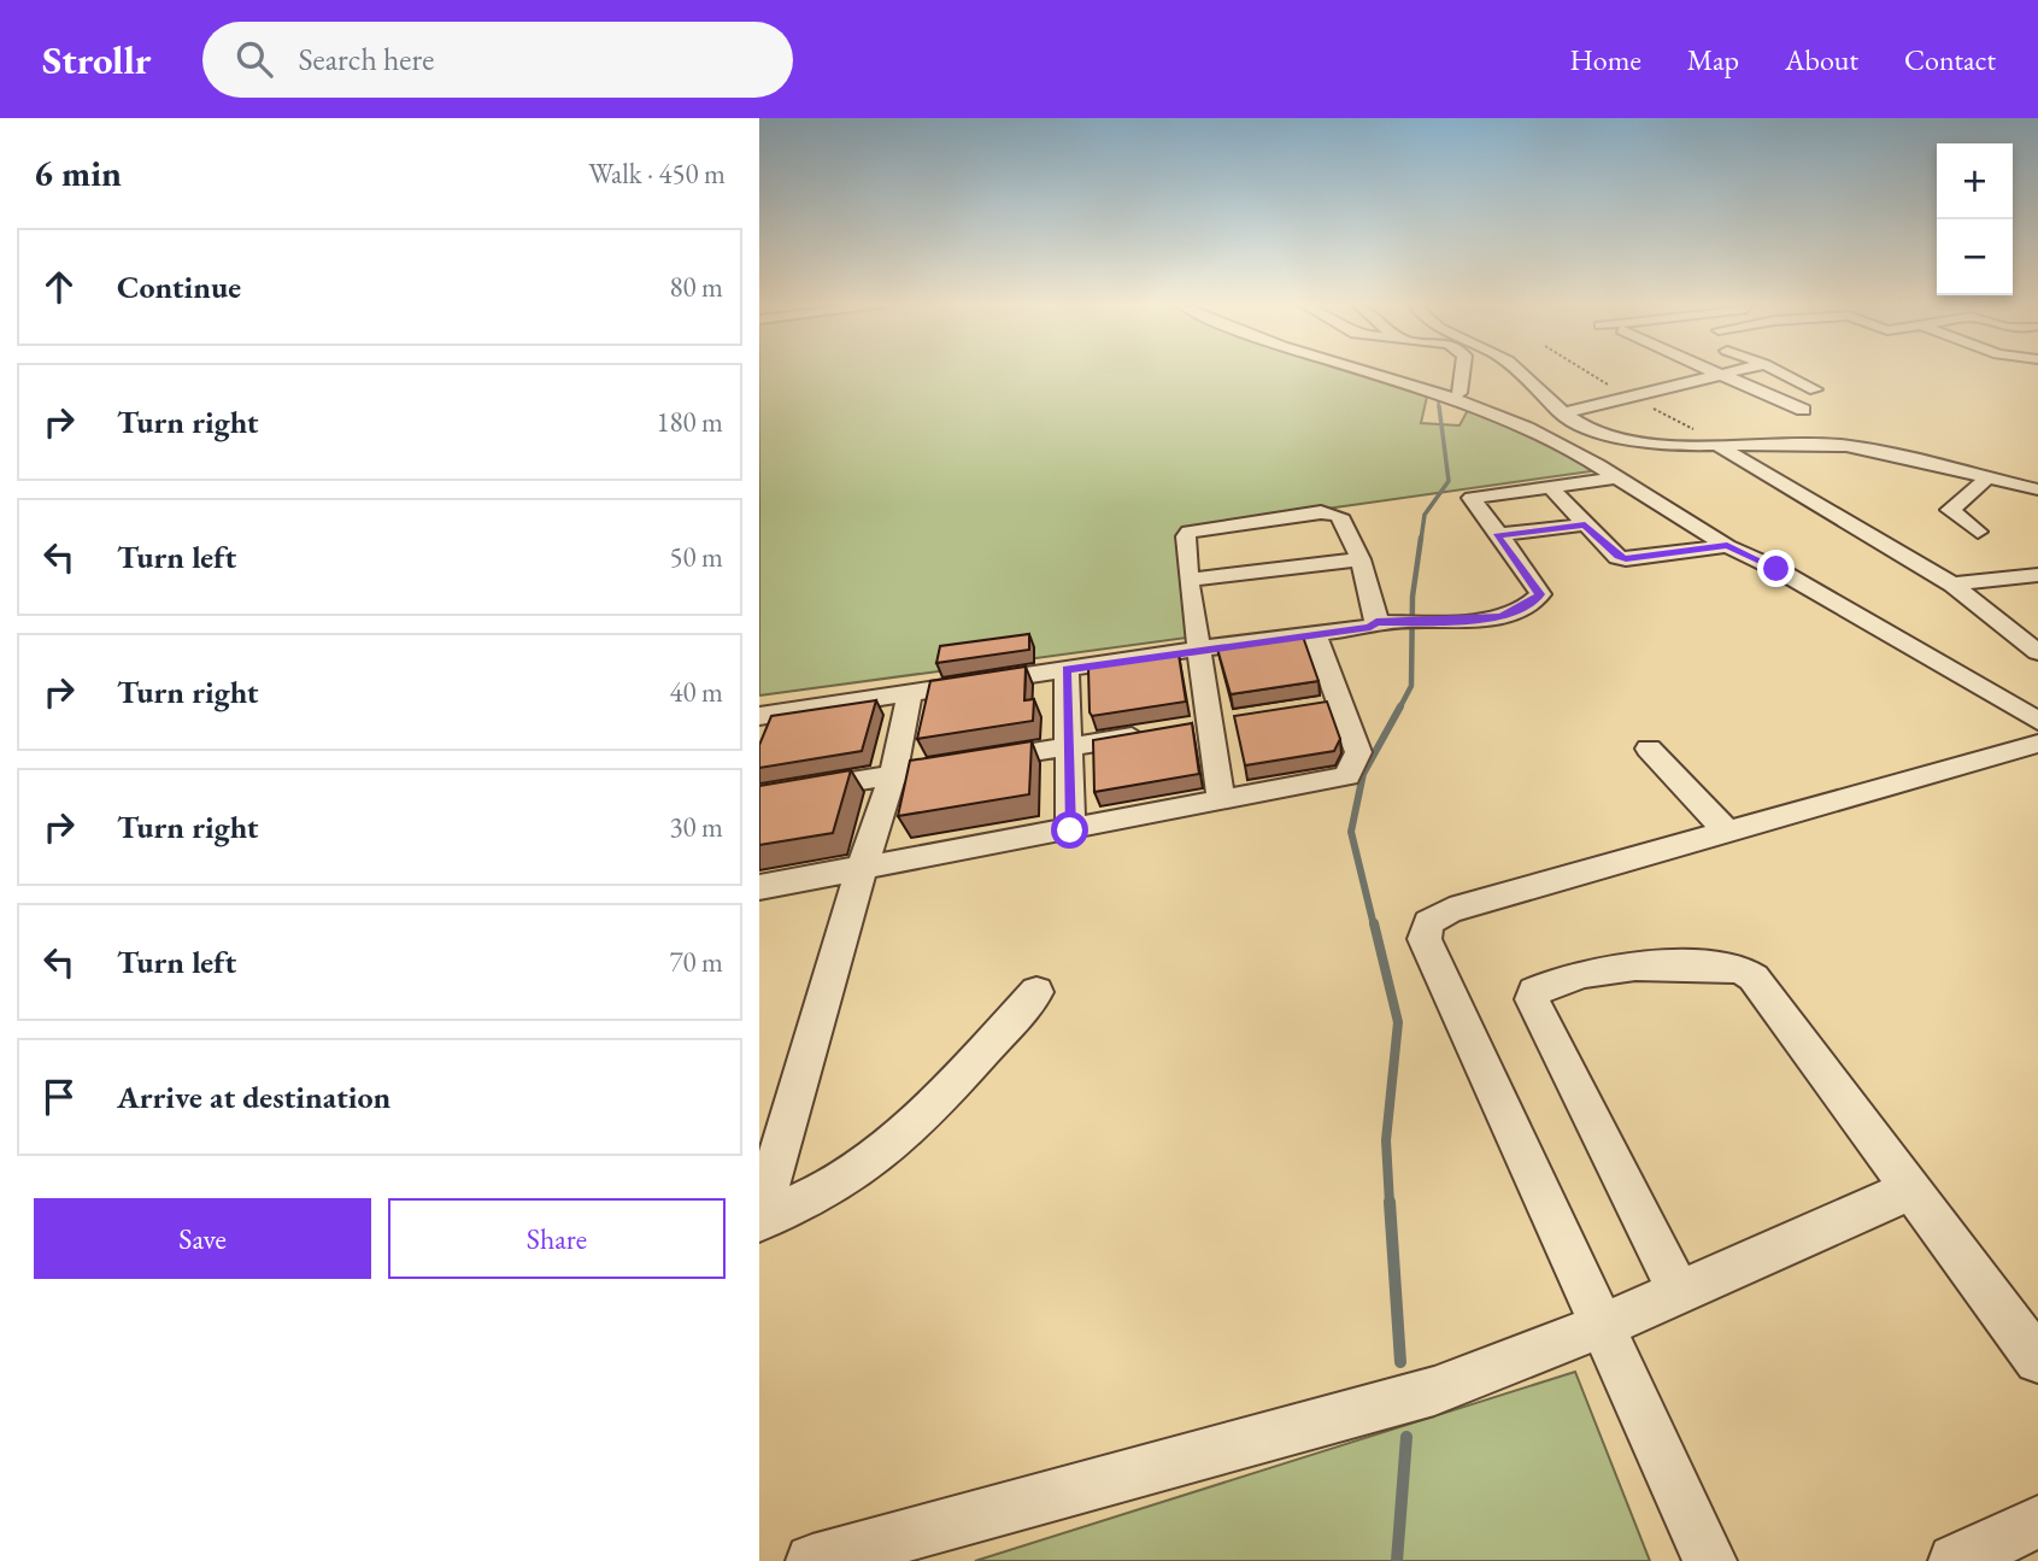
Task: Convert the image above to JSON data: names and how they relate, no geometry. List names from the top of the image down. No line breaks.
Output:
{"page":{"header":"Strollr","search":"Search here","nav":["Home","Map","About","Contact"],"heading":["6 min","Walk · 450 m"],"map_buttons":["+","−"],"list":[["Continue","80 m"],["Turn right","180 m"],["Turn left","50 m"],["Turn right","40 m"],["Turn right","30 m"],["Turn left","70 m"],"Arrive at destination"],"buttons":["Save","Share"]}}
